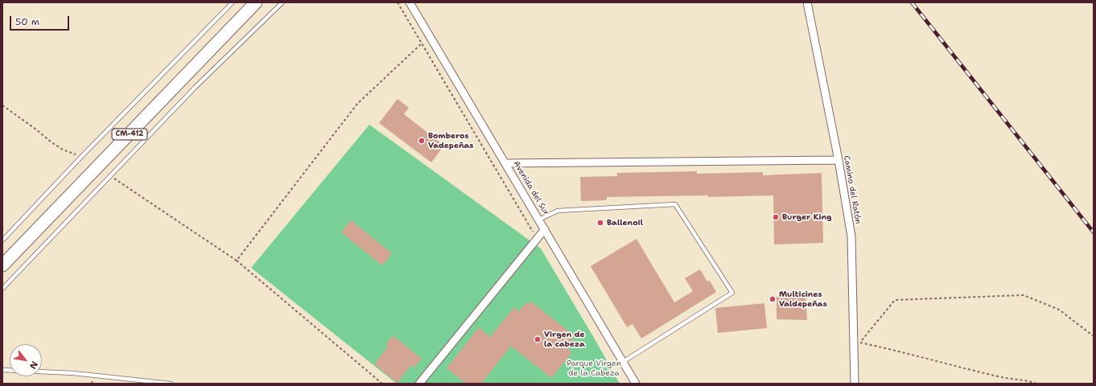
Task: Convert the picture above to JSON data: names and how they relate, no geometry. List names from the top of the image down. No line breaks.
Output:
{"streets":{"main road":["CM-412"],"street":["Avenida del Sur","Camino del Ratón"]},"parks":["Parque Virgen de la Cabeza"],"places":["Bomberos Vadepeñas","Burger King","Ballenoil","Multicines Valdepeñas","Virgen de la cabeza"],"scale_bar":"50 m","north":"bottom right"}
